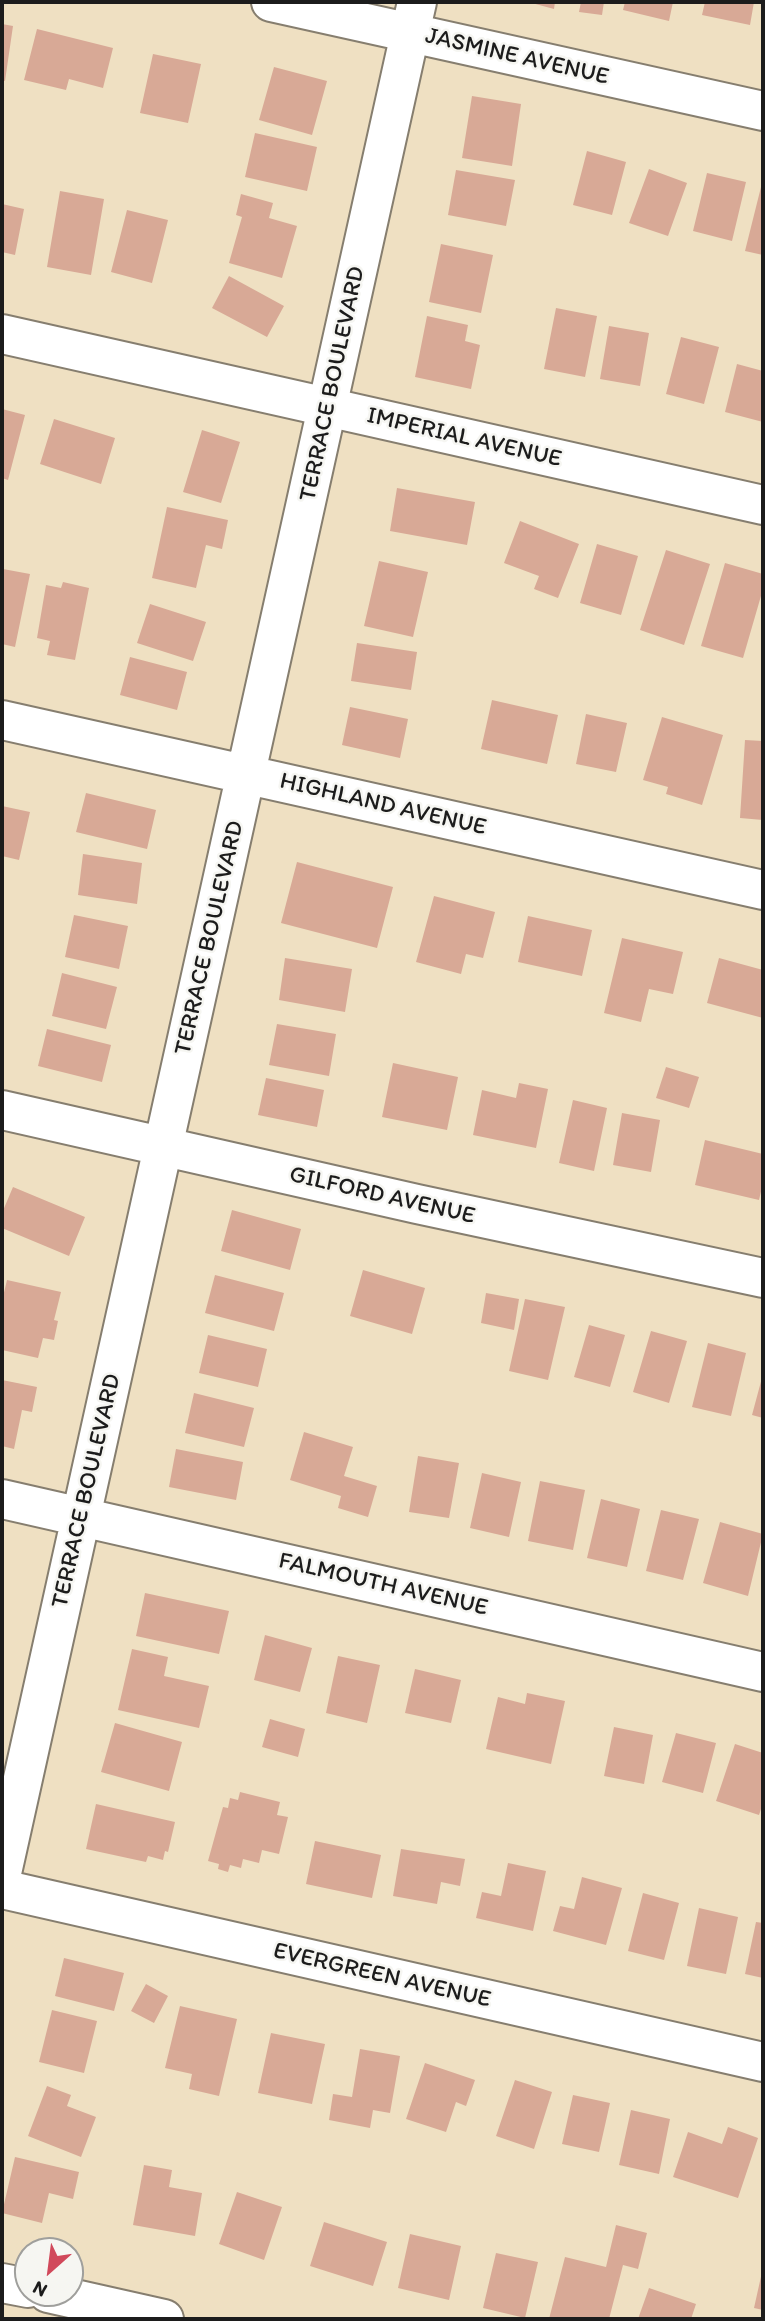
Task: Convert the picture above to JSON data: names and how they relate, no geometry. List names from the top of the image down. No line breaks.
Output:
{"streets":{"street":["JASMINE AVENUE","TERRACE BOULEVARD","IMPERIAL AVENUE","HIGHLAND AVENUE","GILFORD AVENUE","FALMOUTH AVENUE","EVERGREEN AVENUE"]},"crossings":[["JASMINE AVENUE","TERRACE BOULEVARD"],["TERRACE BOULEVARD","IMPERIAL AVENUE"],["TERRACE BOULEVARD","HIGHLAND AVENUE"],["TERRACE BOULEVARD","GILFORD AVENUE"],["TERRACE BOULEVARD","FALMOUTH AVENUE"]],"north":"bottom left"}
